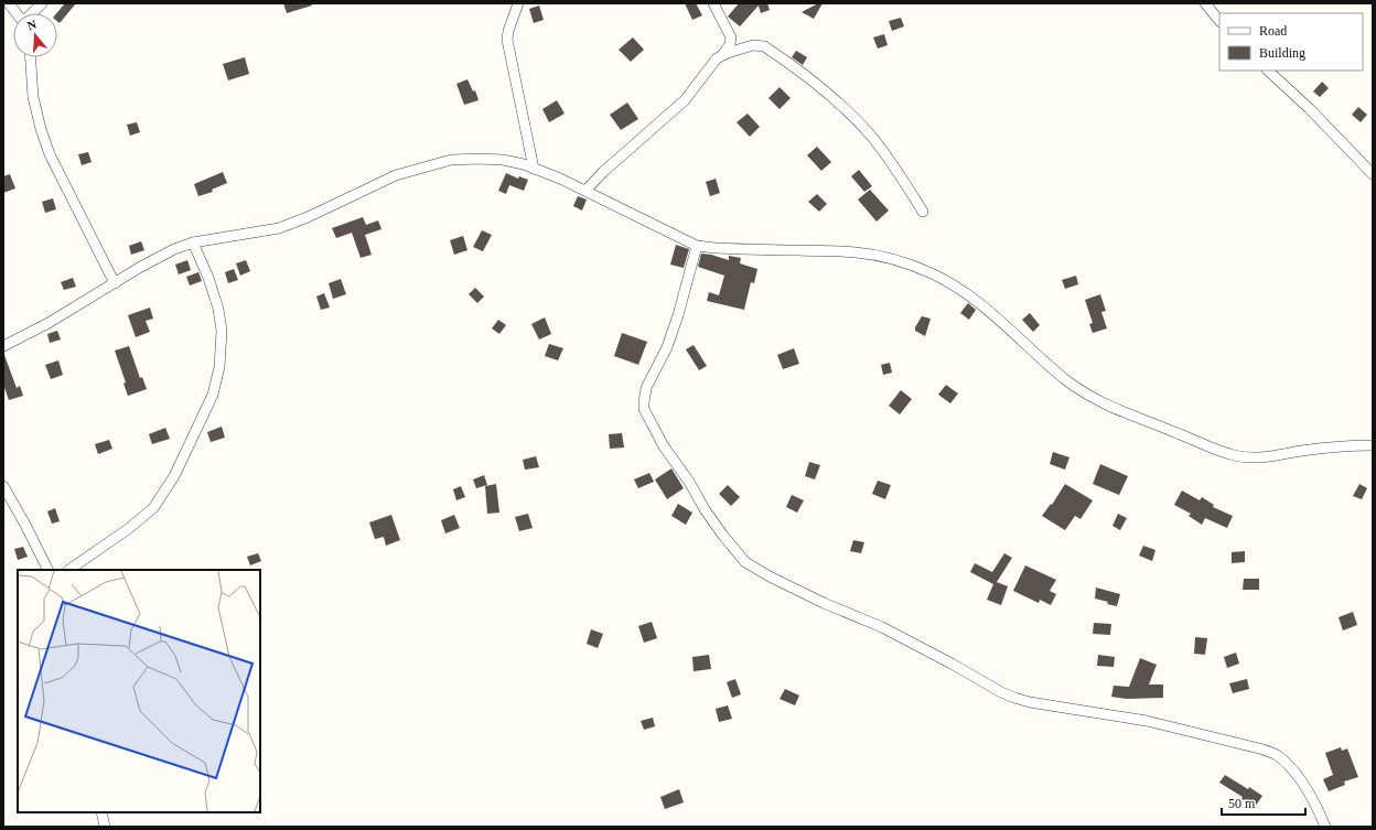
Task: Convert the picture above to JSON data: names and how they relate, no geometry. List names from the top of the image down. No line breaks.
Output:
{"legend":["Road","Building"],"scale_bar":"50 m","north":"top"}
